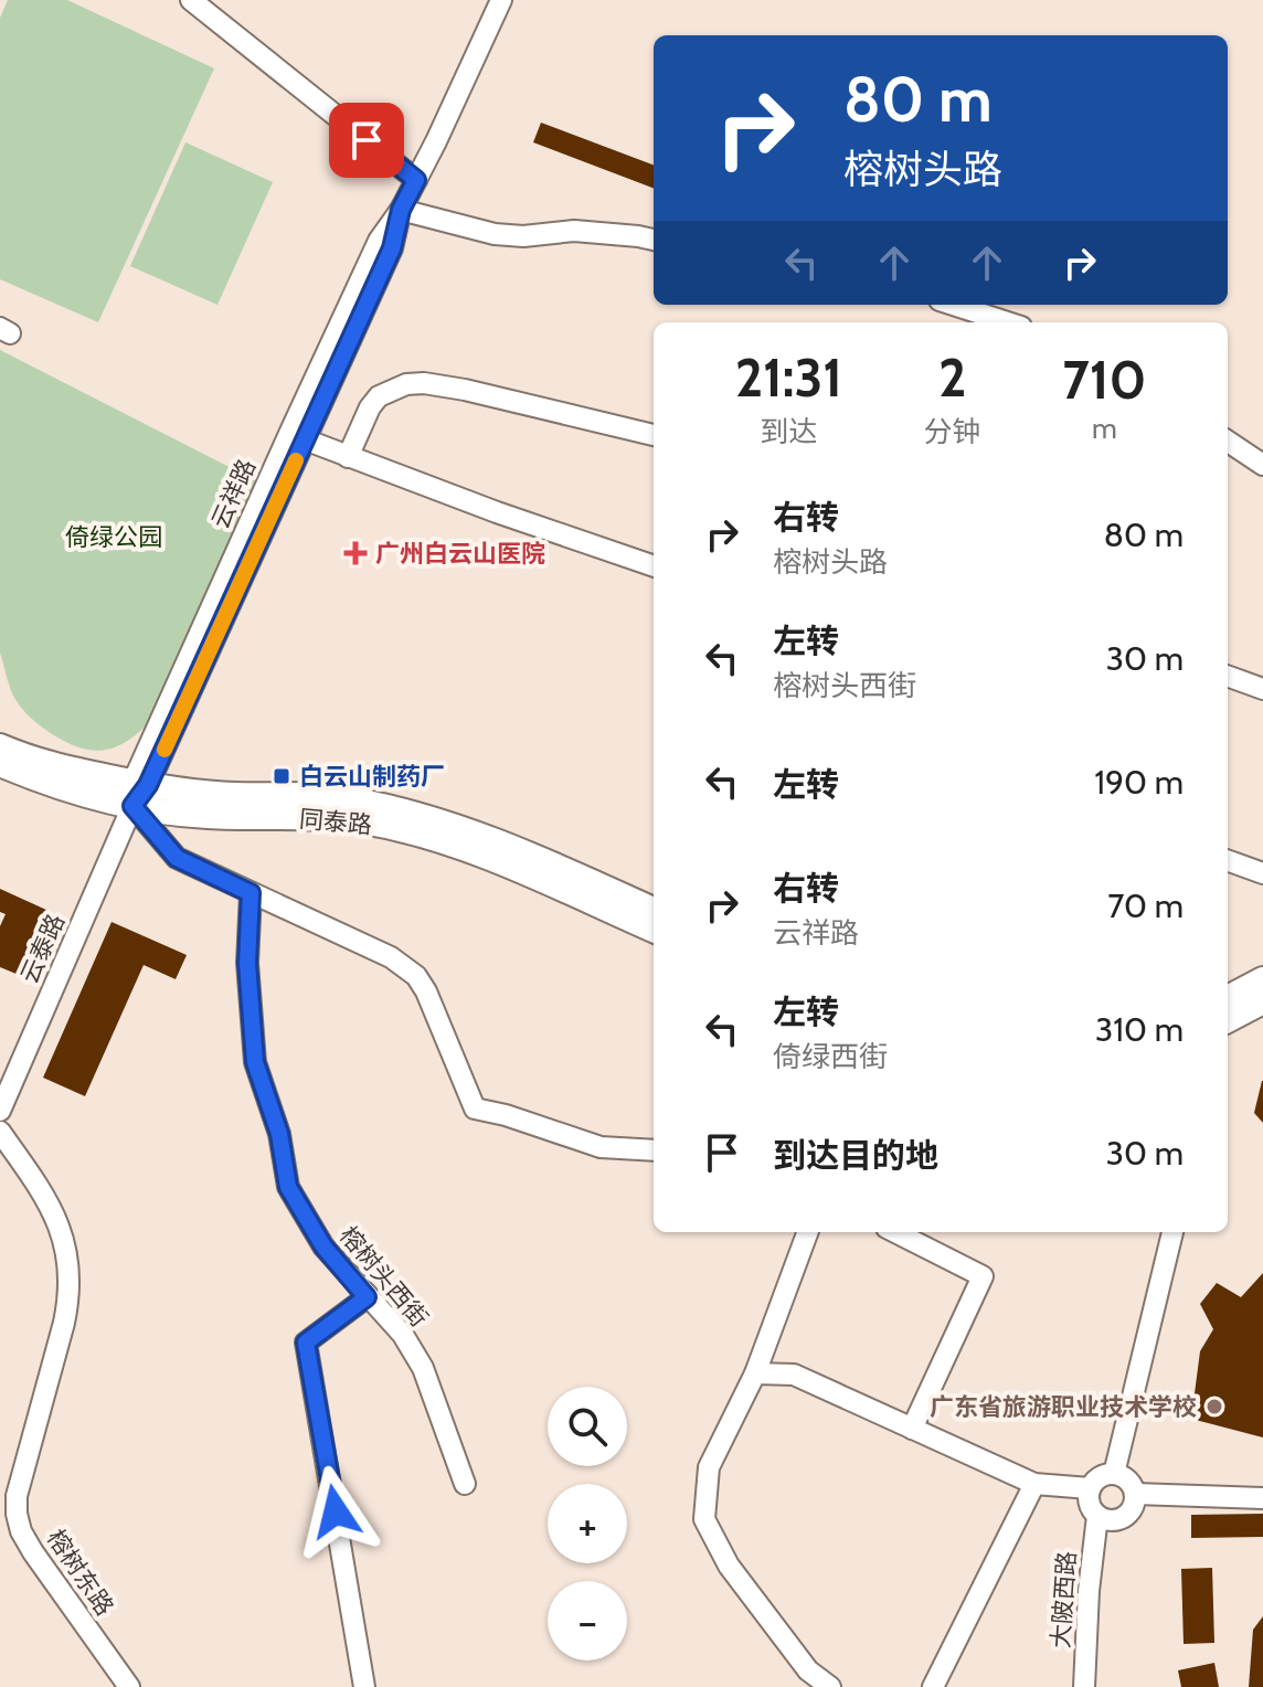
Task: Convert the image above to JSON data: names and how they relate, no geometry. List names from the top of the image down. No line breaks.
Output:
{"streets":{"main road":["同泰路"],"street":["云祥路","云泰路","榕树头西街","榕树东路","大陂西路"]},"crossings":[["云祥路","同泰路"],["云祥路","云泰路"],["同泰路","云泰路"]],"parks":["倚绿公园"],"places":{"health":["广州白云山医院"],"transit":["白云山制药厂"],"other":["广东省旅游职业技术学校"]},"page":{"turn":["80 m","榕树头路"],"eta":["21:31","到达","2","分钟","710","m"],"list":[{"name":"右转","note":"榕树头路","value":"80 m"},{"name":"左转","note":"榕树头西街","value":"30 m"},{"name":"左转","value":"190 m"},{"name":"右转","note":"云祥路","value":"70 m"},{"name":"左转","note":"倚绿西街","value":"310 m"},{"name":"到达目的地","value":"30 m"}],"map_buttons":["+","−"]}}
